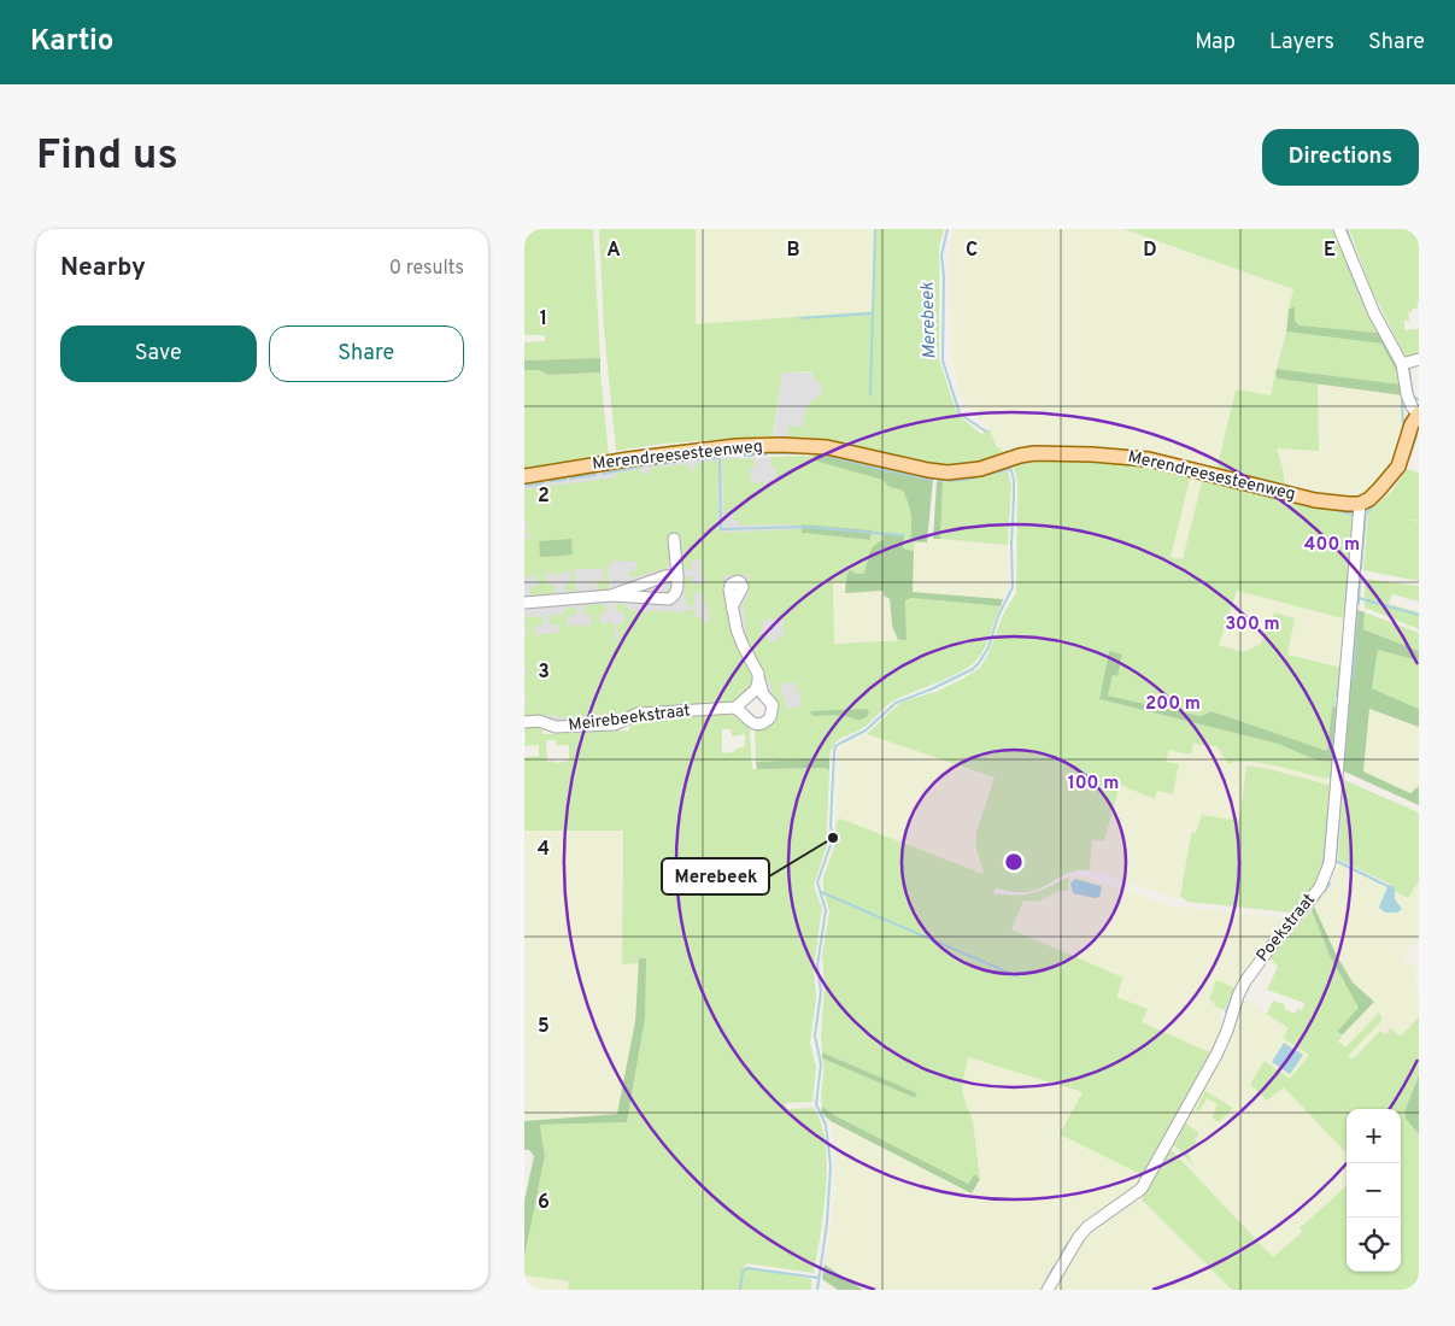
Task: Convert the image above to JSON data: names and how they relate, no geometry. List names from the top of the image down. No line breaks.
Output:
{"streets":{"main road":["Merendreesesteenweg"],"street":["Meirebeekstraat","Poekstraat"]},"crossings":[["Merendreesesteenweg","Poekstraat"]],"water":["Merebeek"],"places":["Merebeek"],"page":{"header":"Kartio","nav":["Map","Layers","Share"],"buttons":["Directions",["Save","Share"]],"title":"Find us","heading":["Nearby","0 results"],"map_buttons":["+","−"]},"grid":{"columns":["A","B","C","D","E"],"rows":["1","2","3","4","5","6"]},"rings":["400 m","300 m","200 m","100 m"]}
